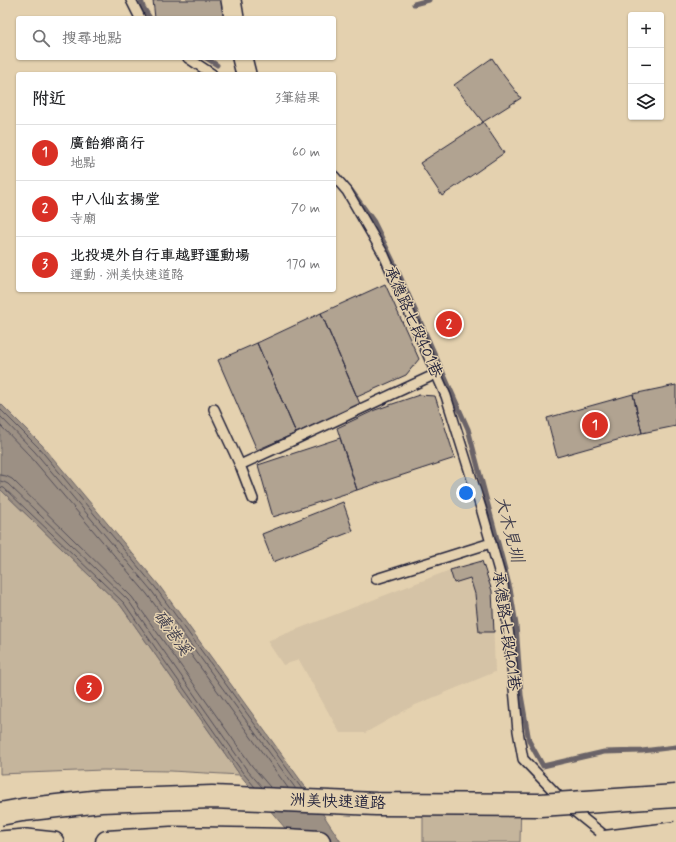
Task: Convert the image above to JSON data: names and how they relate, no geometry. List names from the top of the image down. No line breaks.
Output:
{"streets":{"highway":["洲美快速道路"],"lane":["承德路七段401巷"]},"water":["大木見圳","磺港溪"],"page":{"map_buttons":["+","−"],"search":"搜尋地點","heading":["附近","3筆結果"],"list":[{"mark":"1","name":"廣飴鄉商行","note":"地點","value":"60 m"},{"mark":"2","name":"中八仙玄揚堂","note":"寺廟","value":"70 m"},{"mark":"3","name":"北投堤外自行車越野運動場","note":"運動 · 洲美快速道路","value":"170 m"}],"pins":["2","1","3"]}}
